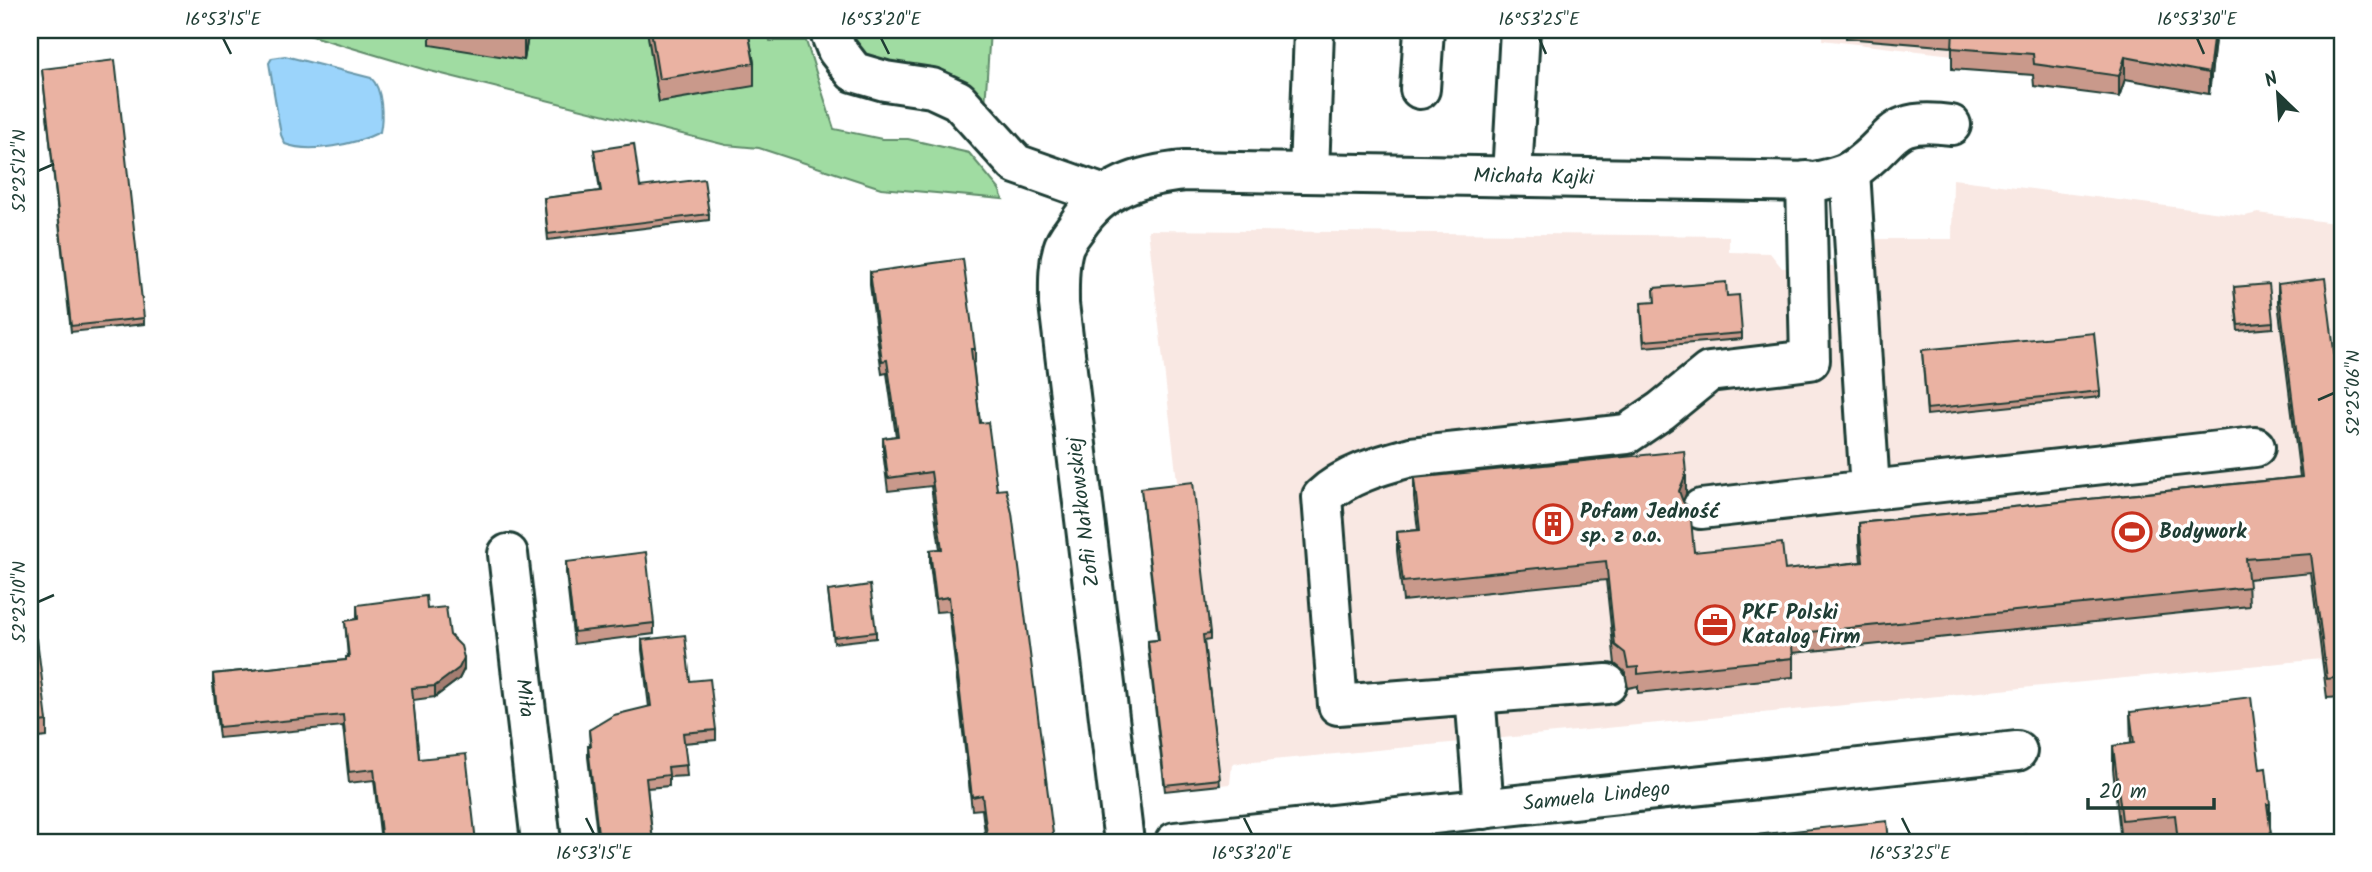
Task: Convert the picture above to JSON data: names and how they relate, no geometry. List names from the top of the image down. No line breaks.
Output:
{"streets":{"street":["Michała Kajki","Zofii Nałkowskiej","Miła","Samuela Lindego"]},"crossings":[["Michała Kajki","Zofii Nałkowskiej"]],"places":{"building":["Pofam Jedność sp. z o.o."],"sports":["Bodywork"],"office":["PKF Polski Katalog Firm"]},"scale_bar":"20 m","north":"top left","coordinates":["16°53'15\"E","16°53'20\"E","16°53'25\"E","16°53'30\"E","52°25'12\"N","52°25'06\"N","52°25'10\"N"]}
